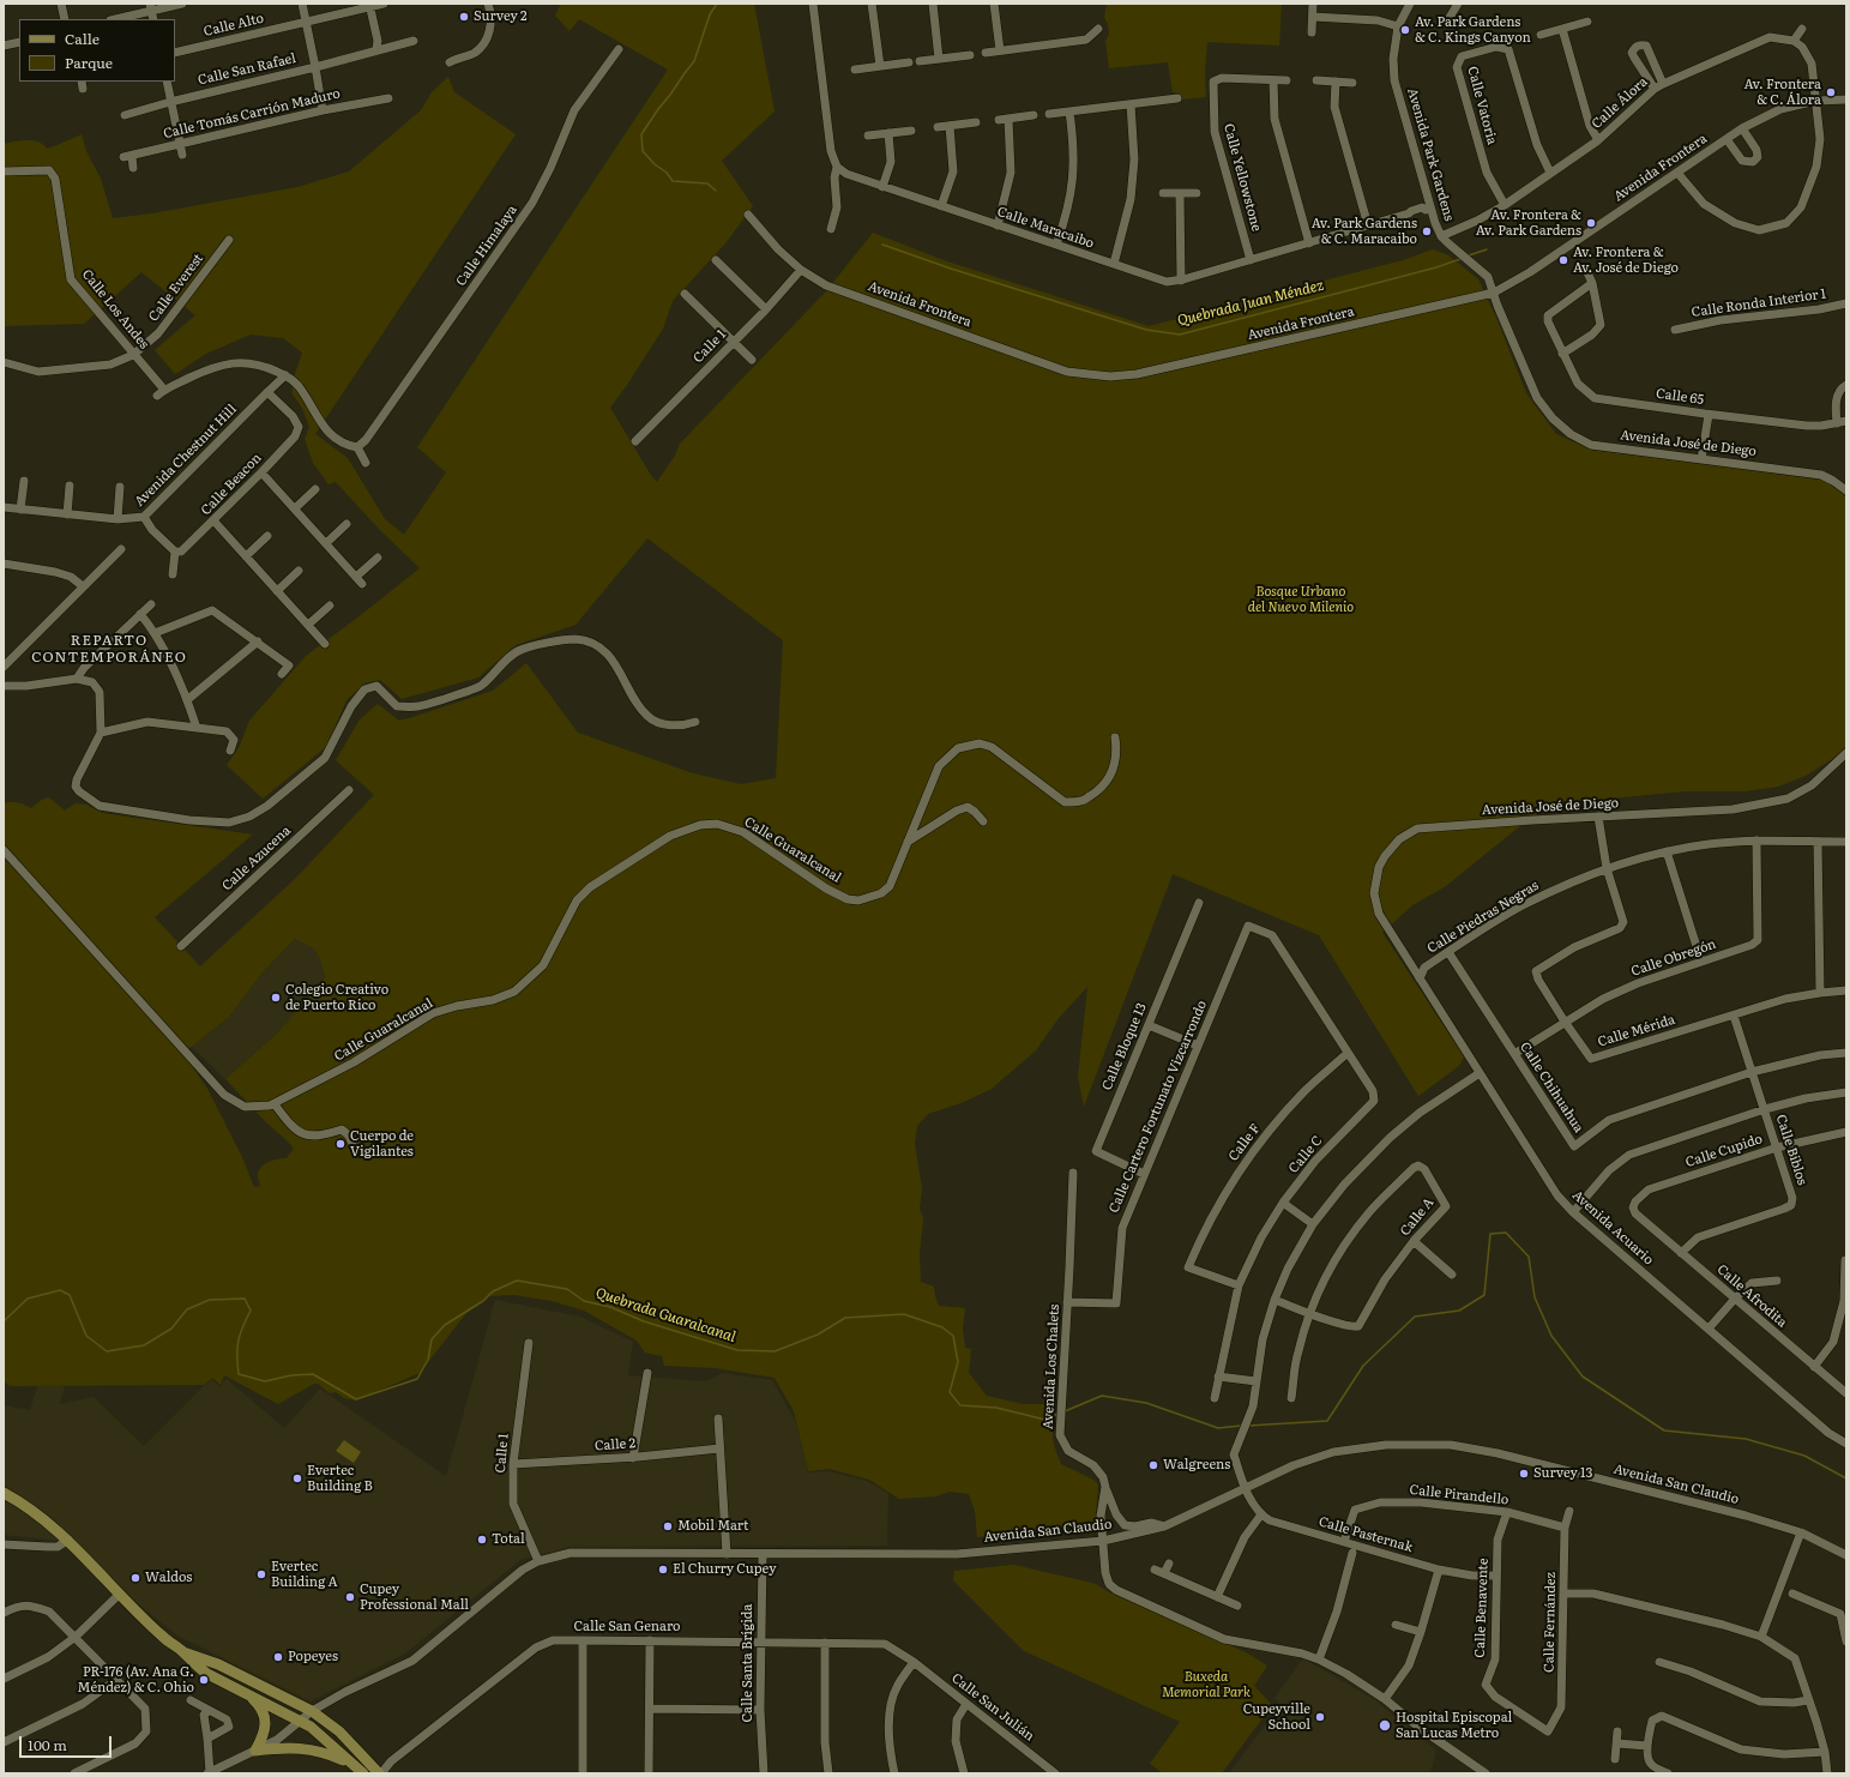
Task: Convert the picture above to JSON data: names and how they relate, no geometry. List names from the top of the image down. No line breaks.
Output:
{"streets":{"street":["Calle Alto","Calle San Rafael","Calle Álora","Calle Vatoria","Calle Tomás Carrión Maduro","Avenida Park Gardens","Avenida Frontera","Calle Yellowstone","Calle Maracaibo","Calle Himalaya","Calle Everest","Calle Ronda Interior 1","Calle Los Andes","Calle 1","Calle 65","Avenida José de Diego","Avenida Chestnut Hill","Calle Beacon","Calle Guaralcanal","Calle Azucena","Calle Piedras Negras","Calle Obregón","Calle Mérida","Calle Bloque 13","Calle Chihuahua","Calle Cartero Fortunato Vizcarrondo","Calle F","Calle Biblos","Calle Cupido","Calle C","Calle A","Avenida Acuario","Calle Afrodita","Avenida Los Chalets","Calle 2","Avenida San Claudio","Calle Pirandello","Calle Pasternak","Calle Benavente","Calle Fernández","Calle San Genaro","Calle Santa Brígida","Calle San Julián"]},"crossings":[["Calle Álora","Calle Vatoria"],["Calle Álora","Avenida Park Gardens"],["Avenida Park Gardens","Avenida Frontera"],["Avenida Park Gardens","Calle Maracaibo"],["Avenida Park Gardens","Avenida José de Diego"],["Avenida Frontera","Calle 1"],["Avenida Frontera","Avenida José de Diego"],["Calle Yellowstone","Calle Maracaibo"],["Calle Himalaya","Calle Los Andes"],["Calle Everest","Calle Los Andes"],["Calle Los Andes","Avenida Chestnut Hill"],["Calle 1","Calle 2"],["Calle 1","Avenida San Claudio"],["Avenida José de Diego","Calle Piedras Negras"],["Avenida José de Diego","Avenida Acuario"],["Avenida Chestnut Hill","Calle Beacon"],["Calle Piedras Negras","Calle Obregón"],["Calle Piedras Negras","Calle Chihuahua"],["Calle Piedras Negras","Avenida Acuario"],["Calle Obregón","Calle Mérida"],["Calle Obregón","Calle Chihuahua"],["Calle Mérida","Calle Biblos"],["Calle Bloque 13","Calle Cartero Fortunato Vizcarrondo"],["Calle Chihuahua","Calle Biblos"],["Calle Cartero Fortunato Vizcarrondo","Calle C"],["Calle Cartero Fortunato Vizcarrondo","Avenida Los Chalets"],["Calle F","Calle C"],["Calle Biblos","Calle Cupido"],["Calle Biblos","Calle Afrodita"],["Calle Cupido","Calle Afrodita"],["Avenida Los Chalets","Avenida San Claudio"],["Avenida San Claudio","Calle Santa Brígida"],["Calle Pirandello","Calle Pasternak"],["Calle Pirandello","Calle Benavente"],["Calle Pirandello","Calle Fernández"],["Calle Pasternak","Calle Benavente"],["Calle Benavente","Calle Fernández"],["Calle San Genaro","Calle Santa Brígida"],["Calle San Genaro","Calle San Julián"]],"districts":["REPARTO CONTEMPORÁNEO"],"water":["Quebrada Juan Méndez","Quebrada Guaralcanal"],"parks":["Bosque Urbano del Nuevo Milenio","Buxeda Memorial Park"],"places":["Survey 2","Av. Park Gardens & C. Kings Canyon","Av. Frontera & C. Álora","Av. Frontera & Av. Park Gardens","Av. Park Gardens & C. Maracaibo","Av. Frontera & Av. José de Diego","Colegio Creativo de Puerto Rico","Cuerpo de Vigilantes","Walgreens","Survey 13","Evertec Building B","Mobil Mart","Total","El Churry Cupey","Evertec Building A","Waldos","Cupey Professional Mall","Popeyes","PR-176 (Av. Ana G. Méndez) & C. Ohio","Cupeyville School","Hospital Episcopal San Lucas Metro"],"legend":["Calle","Parque"],"scale_bar":"100 m"}
